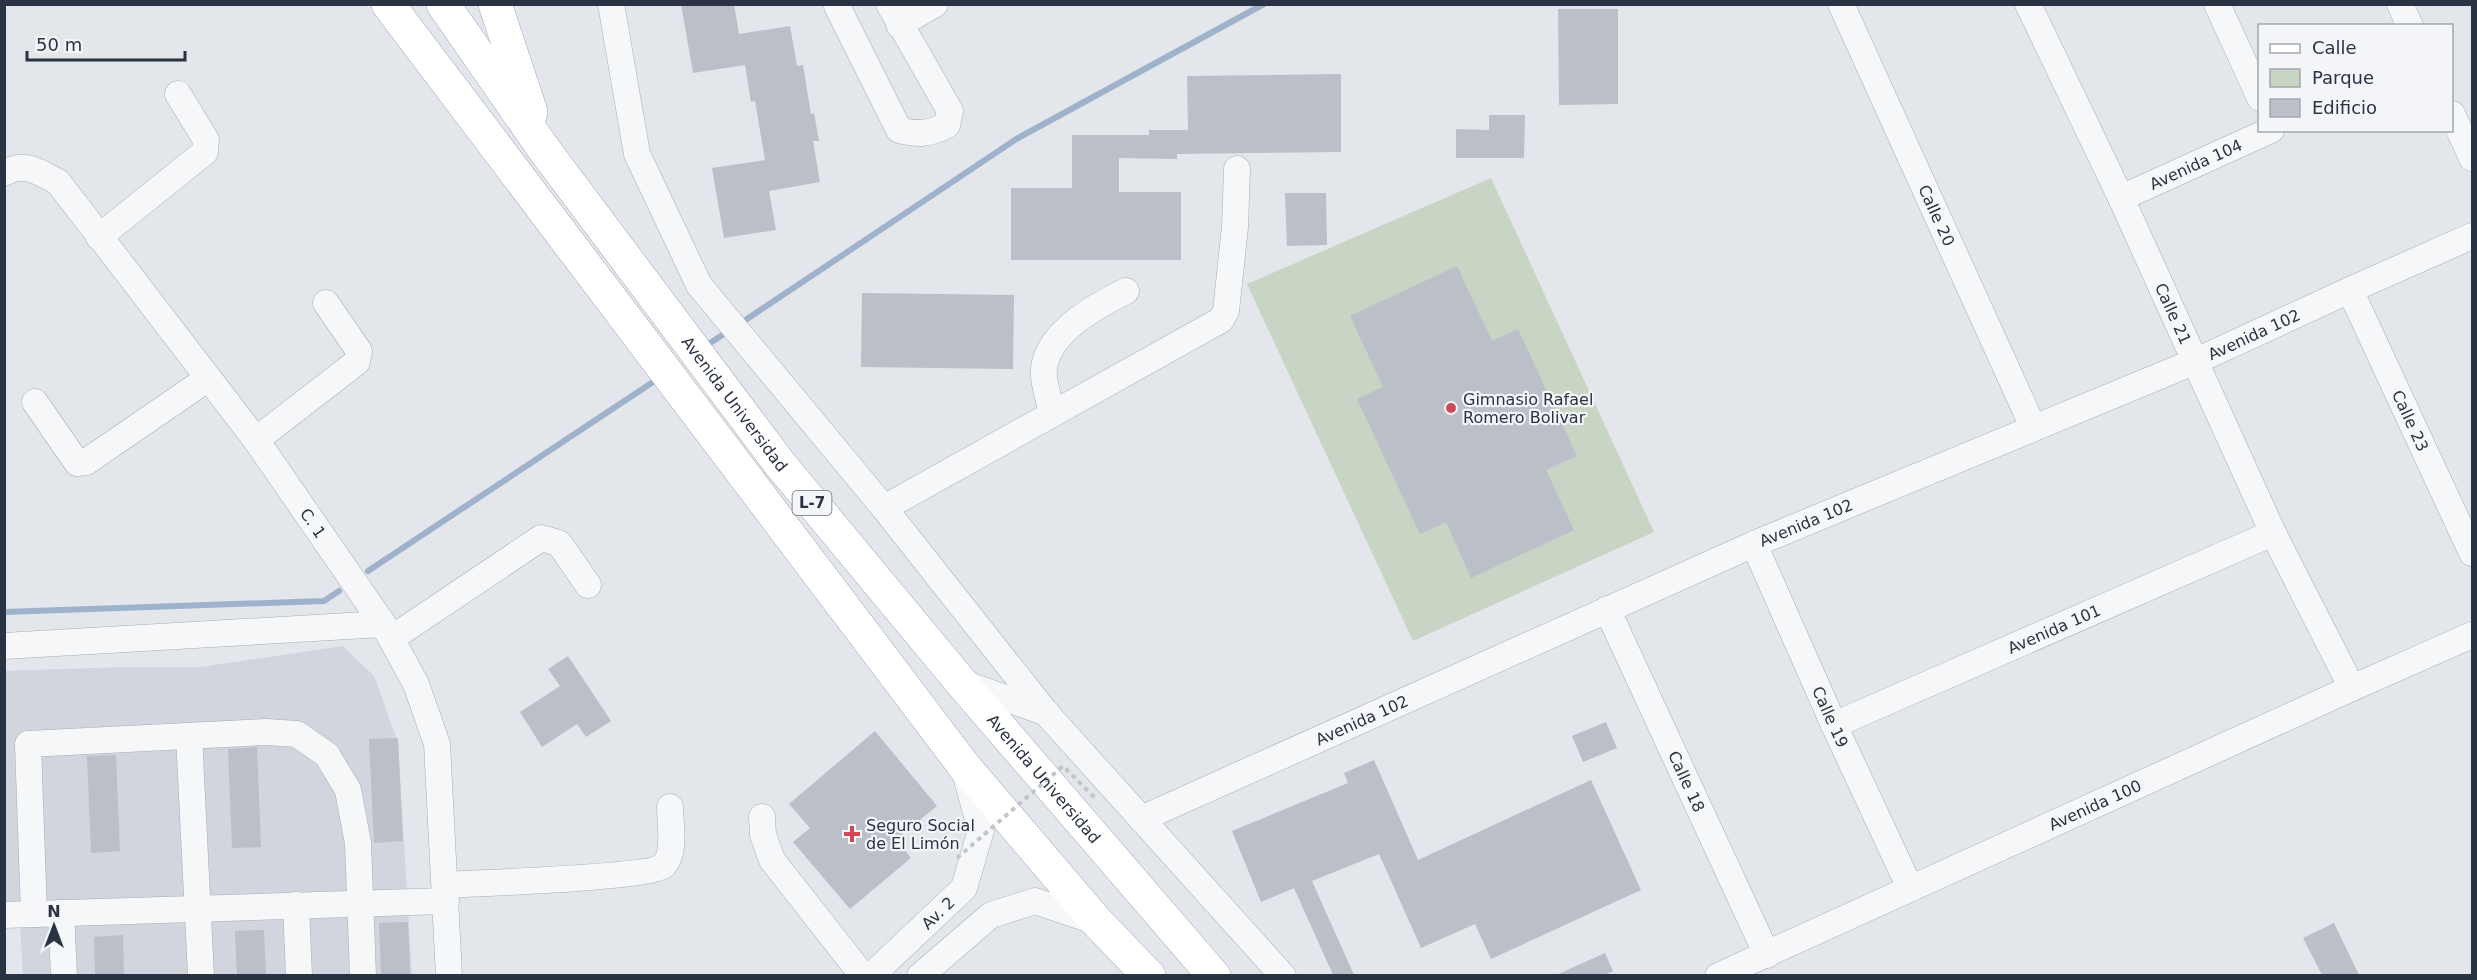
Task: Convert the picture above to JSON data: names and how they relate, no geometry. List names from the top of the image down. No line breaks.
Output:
{"streets":{"main road":["Avenida Universidad","L-7"],"street":["Avenida 104","Calle 20","Calle 21","Avenida 102","Calle 23","C. 1","Avenida 101","Calle 19","Calle 18","Avenida 100","Av. 2"]},"crossings":[["Avenida 104","Calle 21"],["Calle 20","Avenida 102"],["Calle 21","Avenida 102"],["Calle 21","Avenida 101"],["Calle 21","Avenida 100"],["Avenida 102","Calle 23"],["Avenida 102","Calle 19"],["Avenida 102","Calle 18"],["L-7","Av. 2"],["Avenida 101","Calle 19"],["Calle 19","Avenida 100"],["Calle 18","Avenida 100"]],"places":{"other":["Gimnasio Rafael Romero Bolivar"],"health":["Seguro Social de El Limón"]},"legend":["Calle","Parque","Edificio"],"scale_bar":"50 m","north":"top"}
